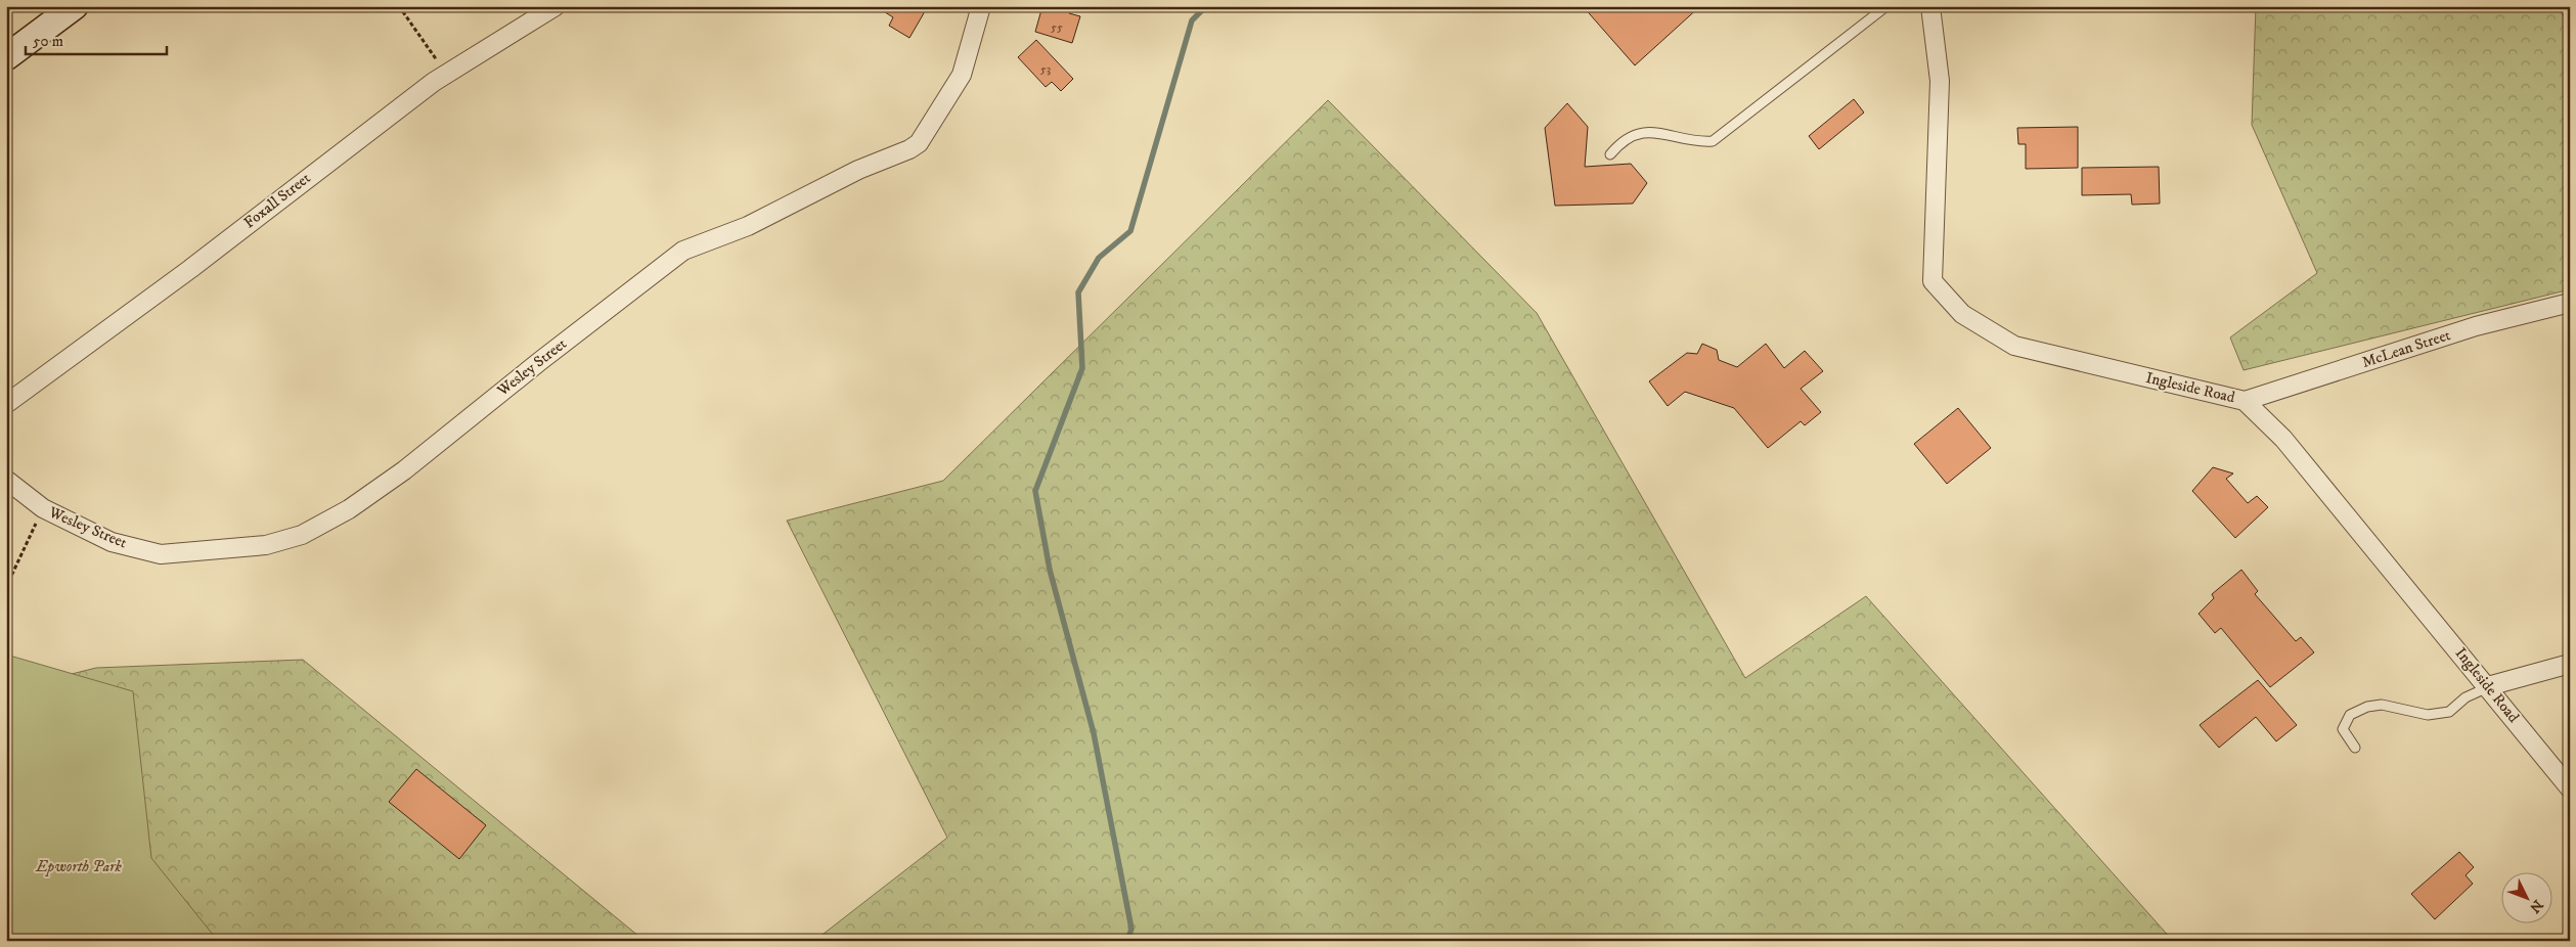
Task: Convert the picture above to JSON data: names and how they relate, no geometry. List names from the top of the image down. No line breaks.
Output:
{"streets":{"street":["Foxall Street","McLean Street","Wesley Street","Ingleside Road"]},"crossings":[["McLean Street","Ingleside Road"]],"parks":["Epworth Park"],"house_numbers":["55","53"],"scale_bar":"50 m","north":"bottom right"}
